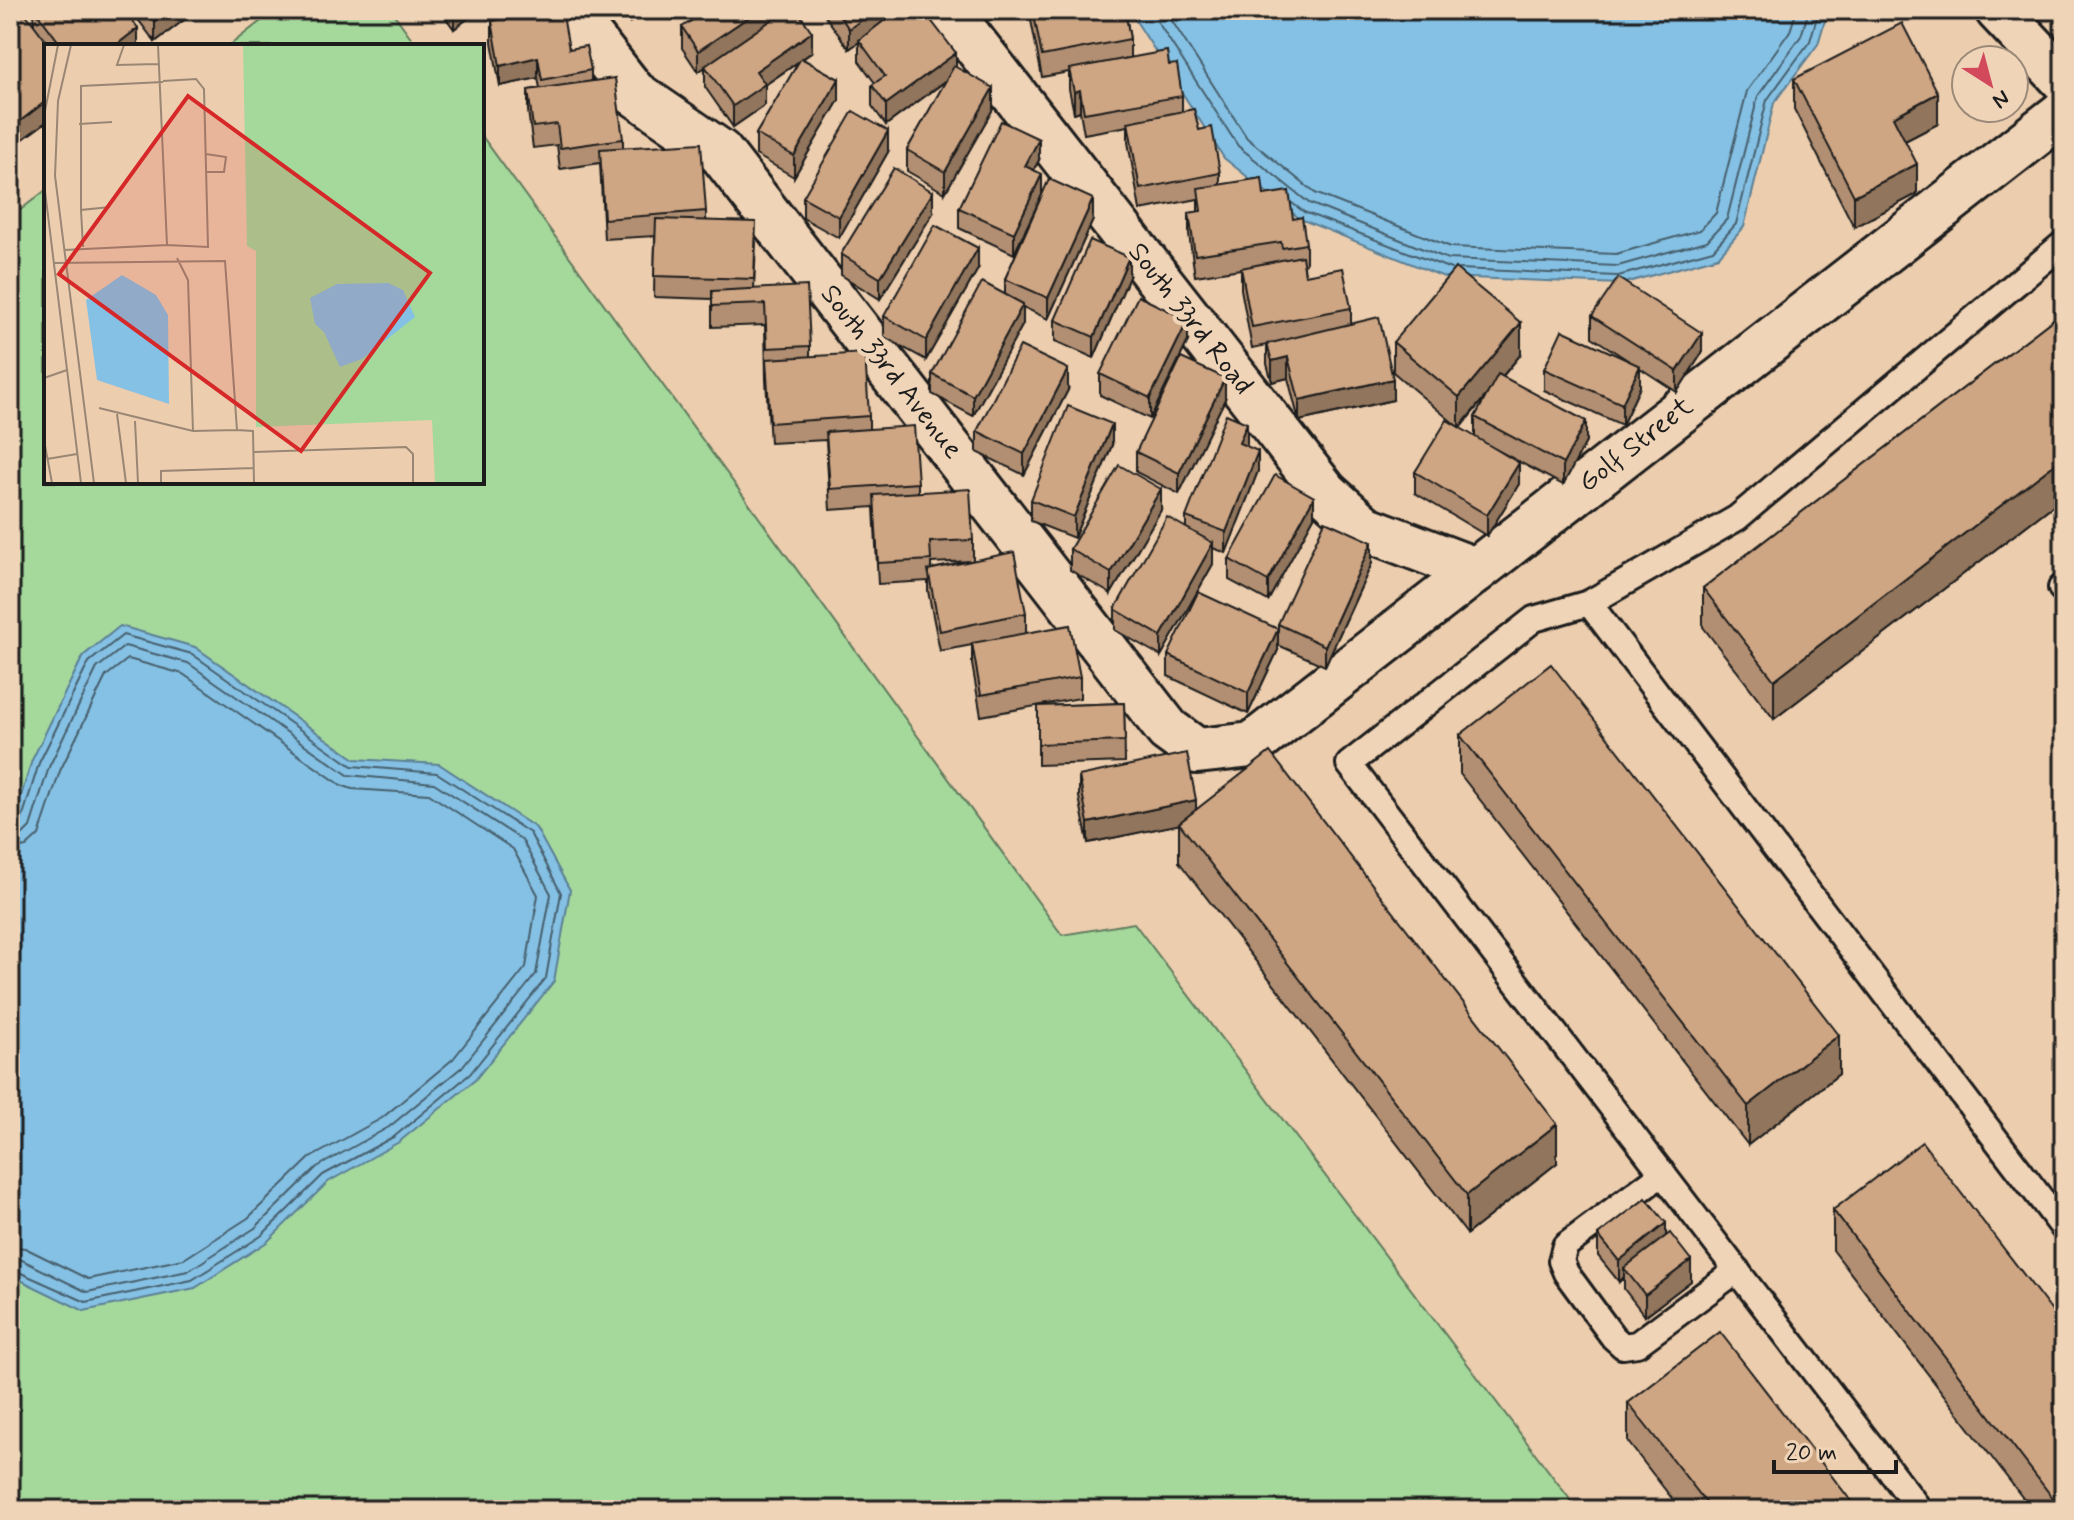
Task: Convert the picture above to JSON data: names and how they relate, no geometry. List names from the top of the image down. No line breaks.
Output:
{"streets":{"street":["South 33rd Road","South 33rd Avenue","Golf Street"]},"crossings":[["South 33rd Road","Golf Street"],["South 33rd Avenue","Golf Street"]],"scale_bar":"20 m","north":"bottom right"}
